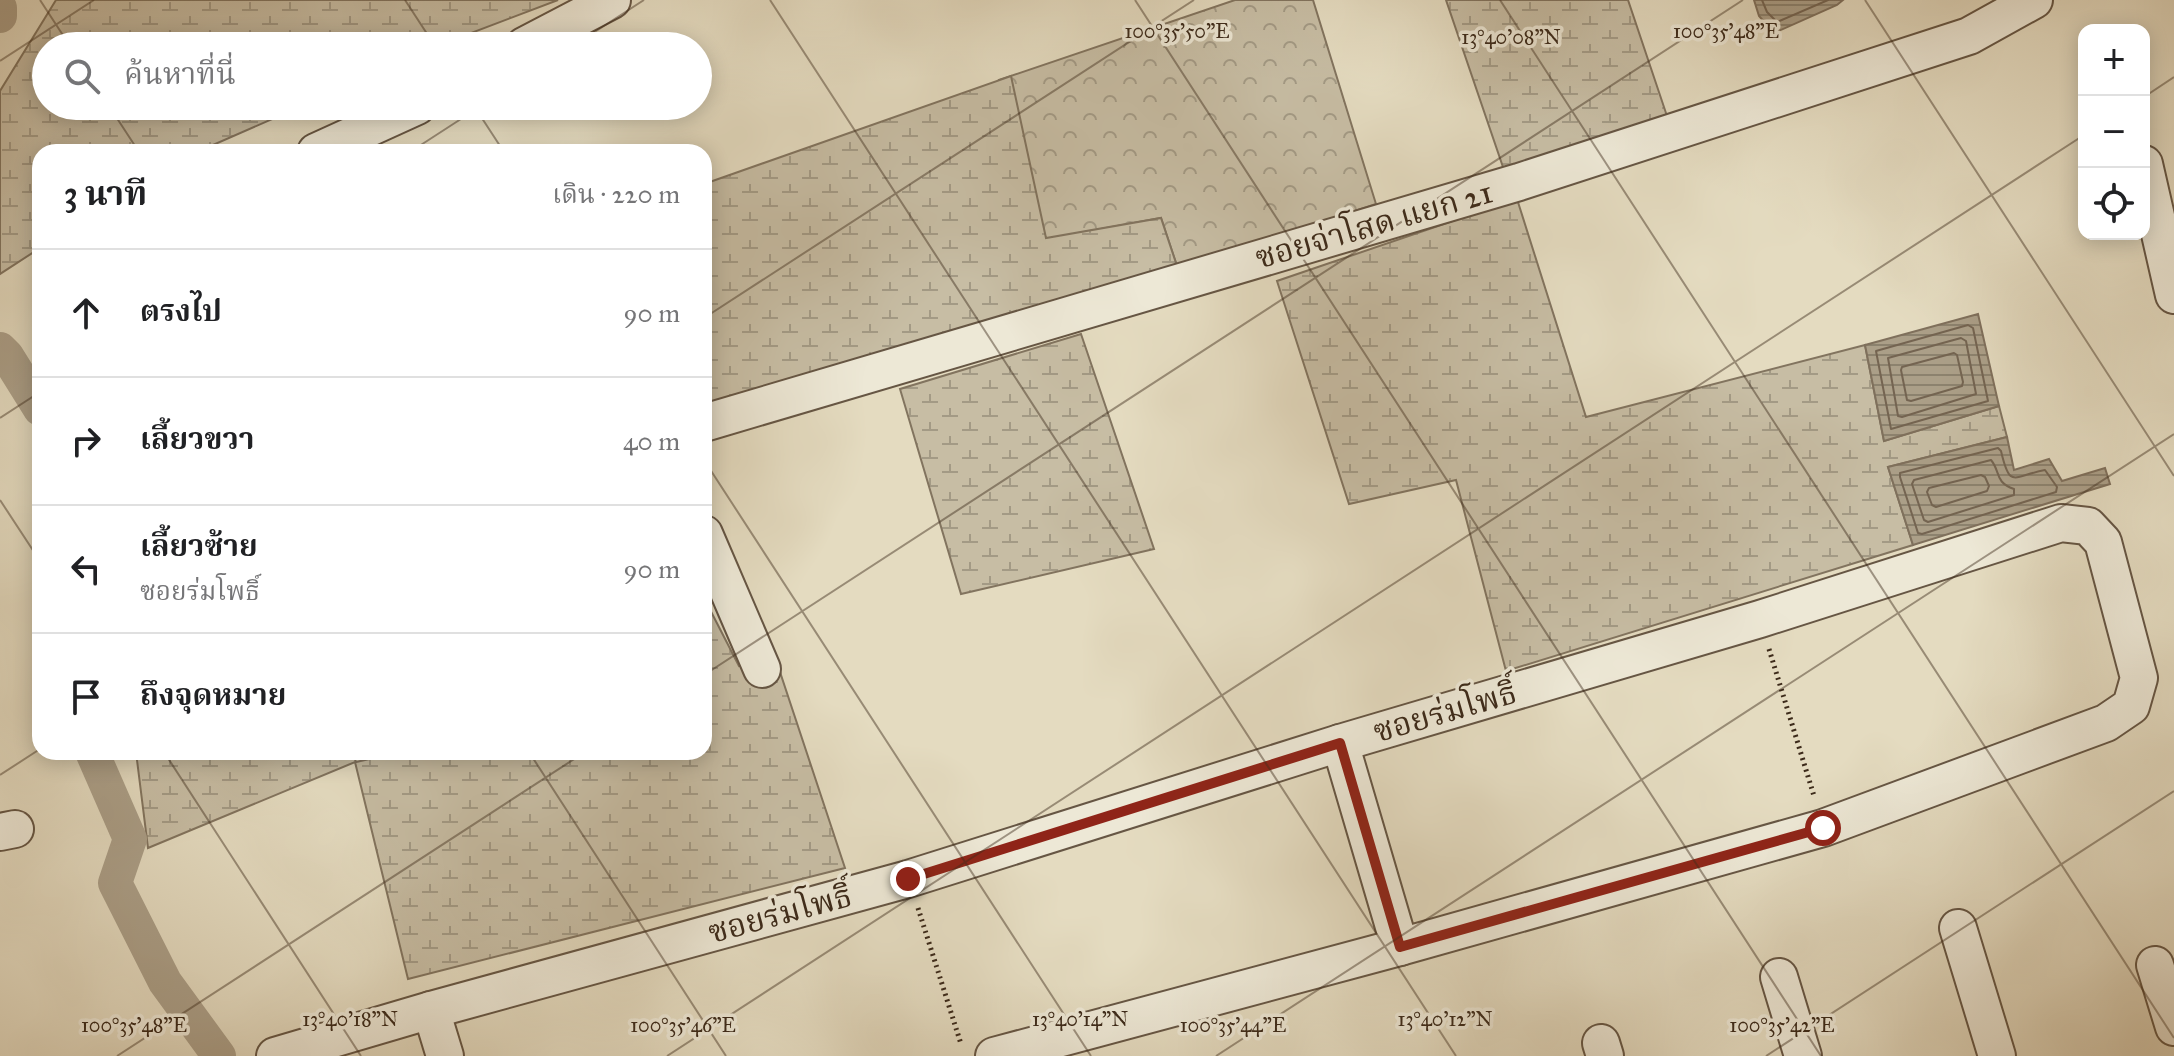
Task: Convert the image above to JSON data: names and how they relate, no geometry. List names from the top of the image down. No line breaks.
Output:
{"streets":{"street":["ซอยจ่าโสด แยก 21","ซอยร่มโพธิ์"]},"page":{"map_buttons":["+","−"],"search":"ค้นหาที่นี่","heading":["3 นาที","เดิน · 220 m"],"list":[["ตรงไป","90 m"],["เลี้ยวขวา","40 m"],["เลี้ยวซ้าย","ซอยร่มโพธิ์","90 m"],"ถึงจุดหมาย"]},"coordinates":["100°35'50\"E","100°35'48\"E","13°40'08\"N","13°40'18\"N","13°40'14\"N","13°40'12\"N","100°35'46\"E","100°35'44\"E","100°35'42\"E"]}
